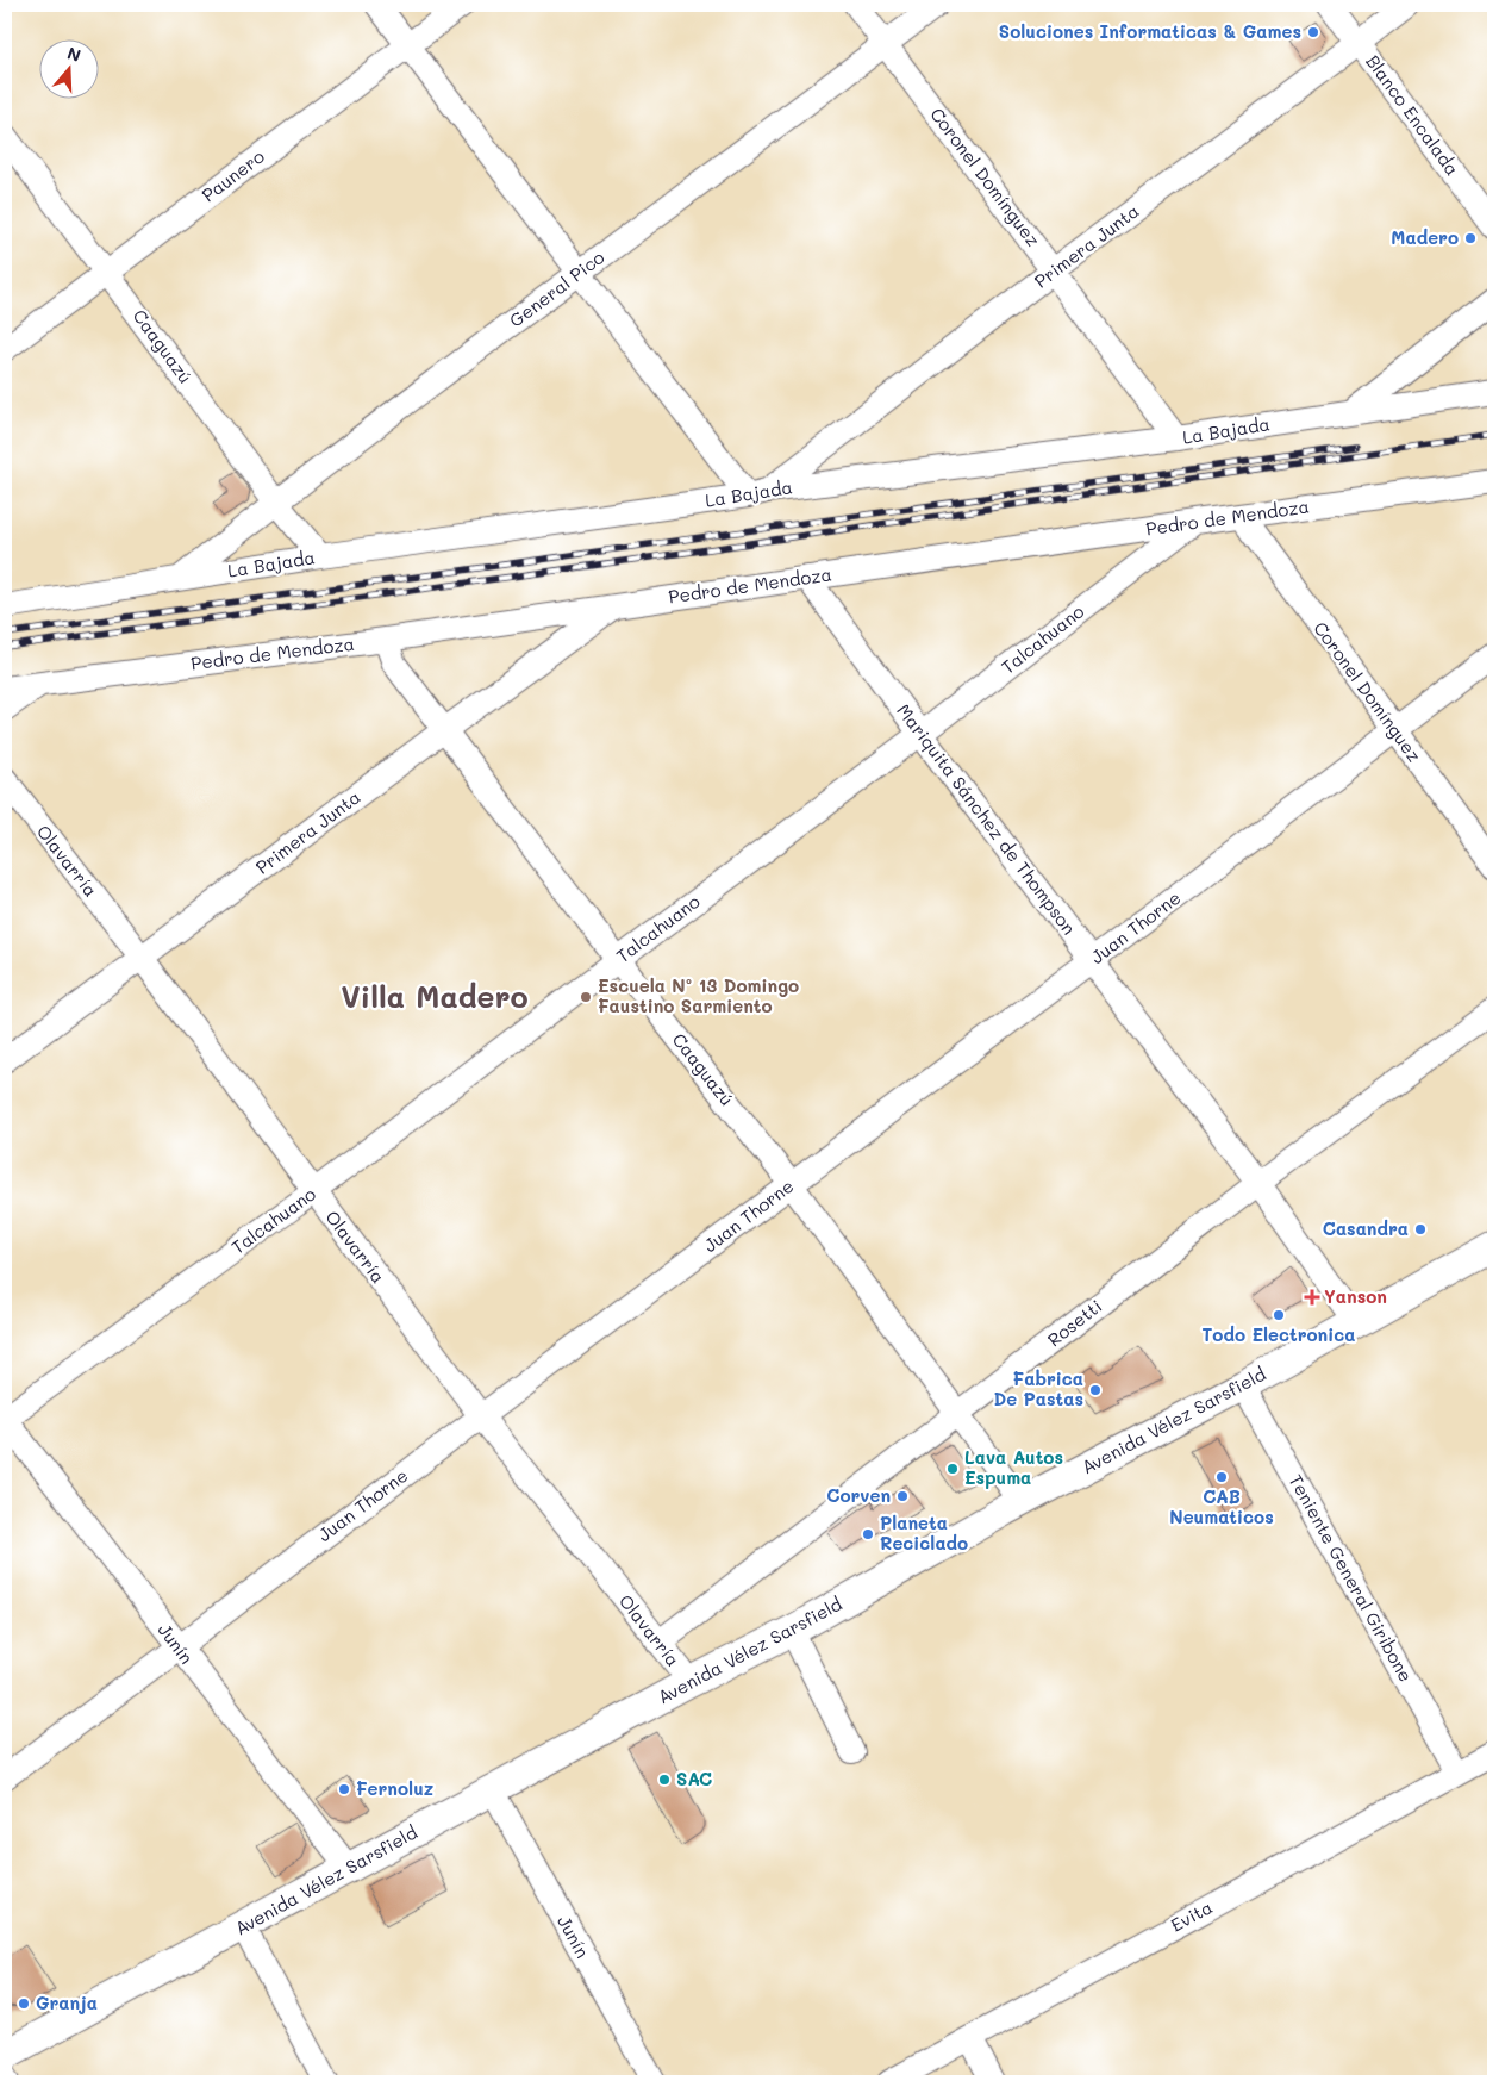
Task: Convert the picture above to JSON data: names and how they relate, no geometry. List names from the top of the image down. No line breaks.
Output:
{"streets":{"main road":["Avenida Vélez Sarsfield"],"street":["Blanco Encalada","Paunero","Coronel Domínguez","Primera Junta","General Pico","Caaguazú","La Bajada","Pedro de Mendoza","Talcahuano","Mariquita Sánchez de Thompson","Olavarría","Juan Thorne","Rosetti","Teniente General Giribone","Junín","Evita"]},"crossings":[["Blanco Encalada","Primera Junta"],["Paunero","Caaguazú"],["Coronel Domínguez","Primera Junta"],["Coronel Domínguez","General Pico"],["Coronel Domínguez","La Bajada"],["Coronel Domínguez","Pedro de Mendoza"],["Coronel Domínguez","Juan Thorne"],["Primera Junta","Caaguazú"],["Primera Junta","La Bajada"],["Primera Junta","Pedro de Mendoza"],["Primera Junta","Olavarría"],["General Pico","Caaguazú"],["General Pico","La Bajada"],["Caaguazú","La Bajada"],["Caaguazú","Pedro de Mendoza"],["Caaguazú","Talcahuano"],["Caaguazú","Juan Thorne"],["Caaguazú","Rosetti"],["Caaguazú","Avenida Vélez Sarsfield"],["Pedro de Mendoza","Talcahuano"],["Pedro de Mendoza","Mariquita Sánchez de Thompson"],["Talcahuano","Mariquita Sánchez de Thompson"],["Talcahuano","Olavarría"],["Talcahuano","Junín"],["Mariquita Sánchez de Thompson","Juan Thorne"],["Mariquita Sánchez de Thompson","Rosetti"],["Mariquita Sánchez de Thompson","Avenida Vélez Sarsfield"],["Olavarría","Juan Thorne"],["Olavarría","Rosetti"],["Olavarría","Avenida Vélez Sarsfield"],["Juan Thorne","Junín"],["Avenida Vélez Sarsfield","Teniente General Giribone"],["Avenida Vélez Sarsfield","Junín"],["Teniente General Giribone","Evita"]],"districts":["Villa Madero"],"places":{"other":["Soluciones Informaticas & Games","Madero","Escuela Nº 13 Domingo Faustino Sarmiento","Casandra","Todo Electronica","Fabrica De Pastas","Lava Autos Espuma","CAB Neumaticos","Corven","Planeta Reciclado","SAC","Fernoluz","Granja"],"health":["Yanson"]},"north":"top"}
